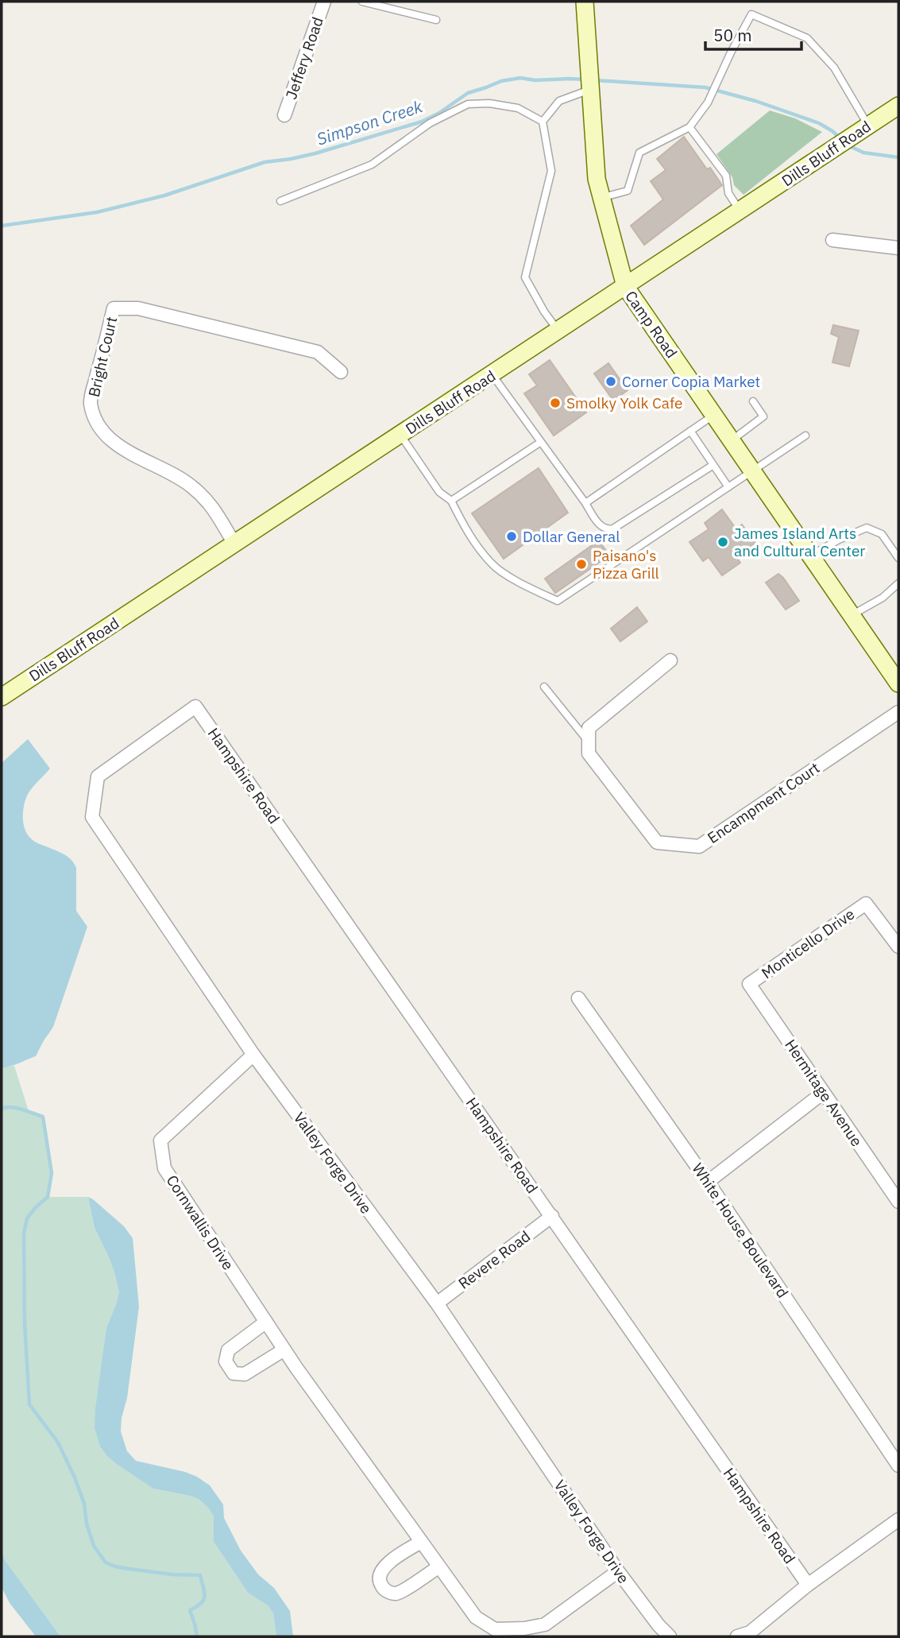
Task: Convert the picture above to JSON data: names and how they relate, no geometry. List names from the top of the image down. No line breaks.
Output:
{"streets":{"street":["Jeffery Road","Dills Bluff Road","Camp Road","Bright Court","Hampshire Road","Encampment Court","Monticello Drive","Hermitage Avenue","Valley Forge Drive","Cornwallis Drive","White House Boulevard","Revere Road"]},"crossings":[["Dills Bluff Road","Camp Road"],["Dills Bluff Road","Bright Court"],["Hampshire Road","Valley Forge Drive"],["Hampshire Road","Revere Road"],["Monticello Drive","Hermitage Avenue"],["Valley Forge Drive","Cornwallis Drive"],["Valley Forge Drive","Revere Road"]],"water":["Simpson Creek"],"places":["Corner Copia Market","Smolky Yolk Cafe","Dollar General","James Island Arts and Cultural Center","Paisano's Pizza Grill"],"scale_bar":"50 m"}
